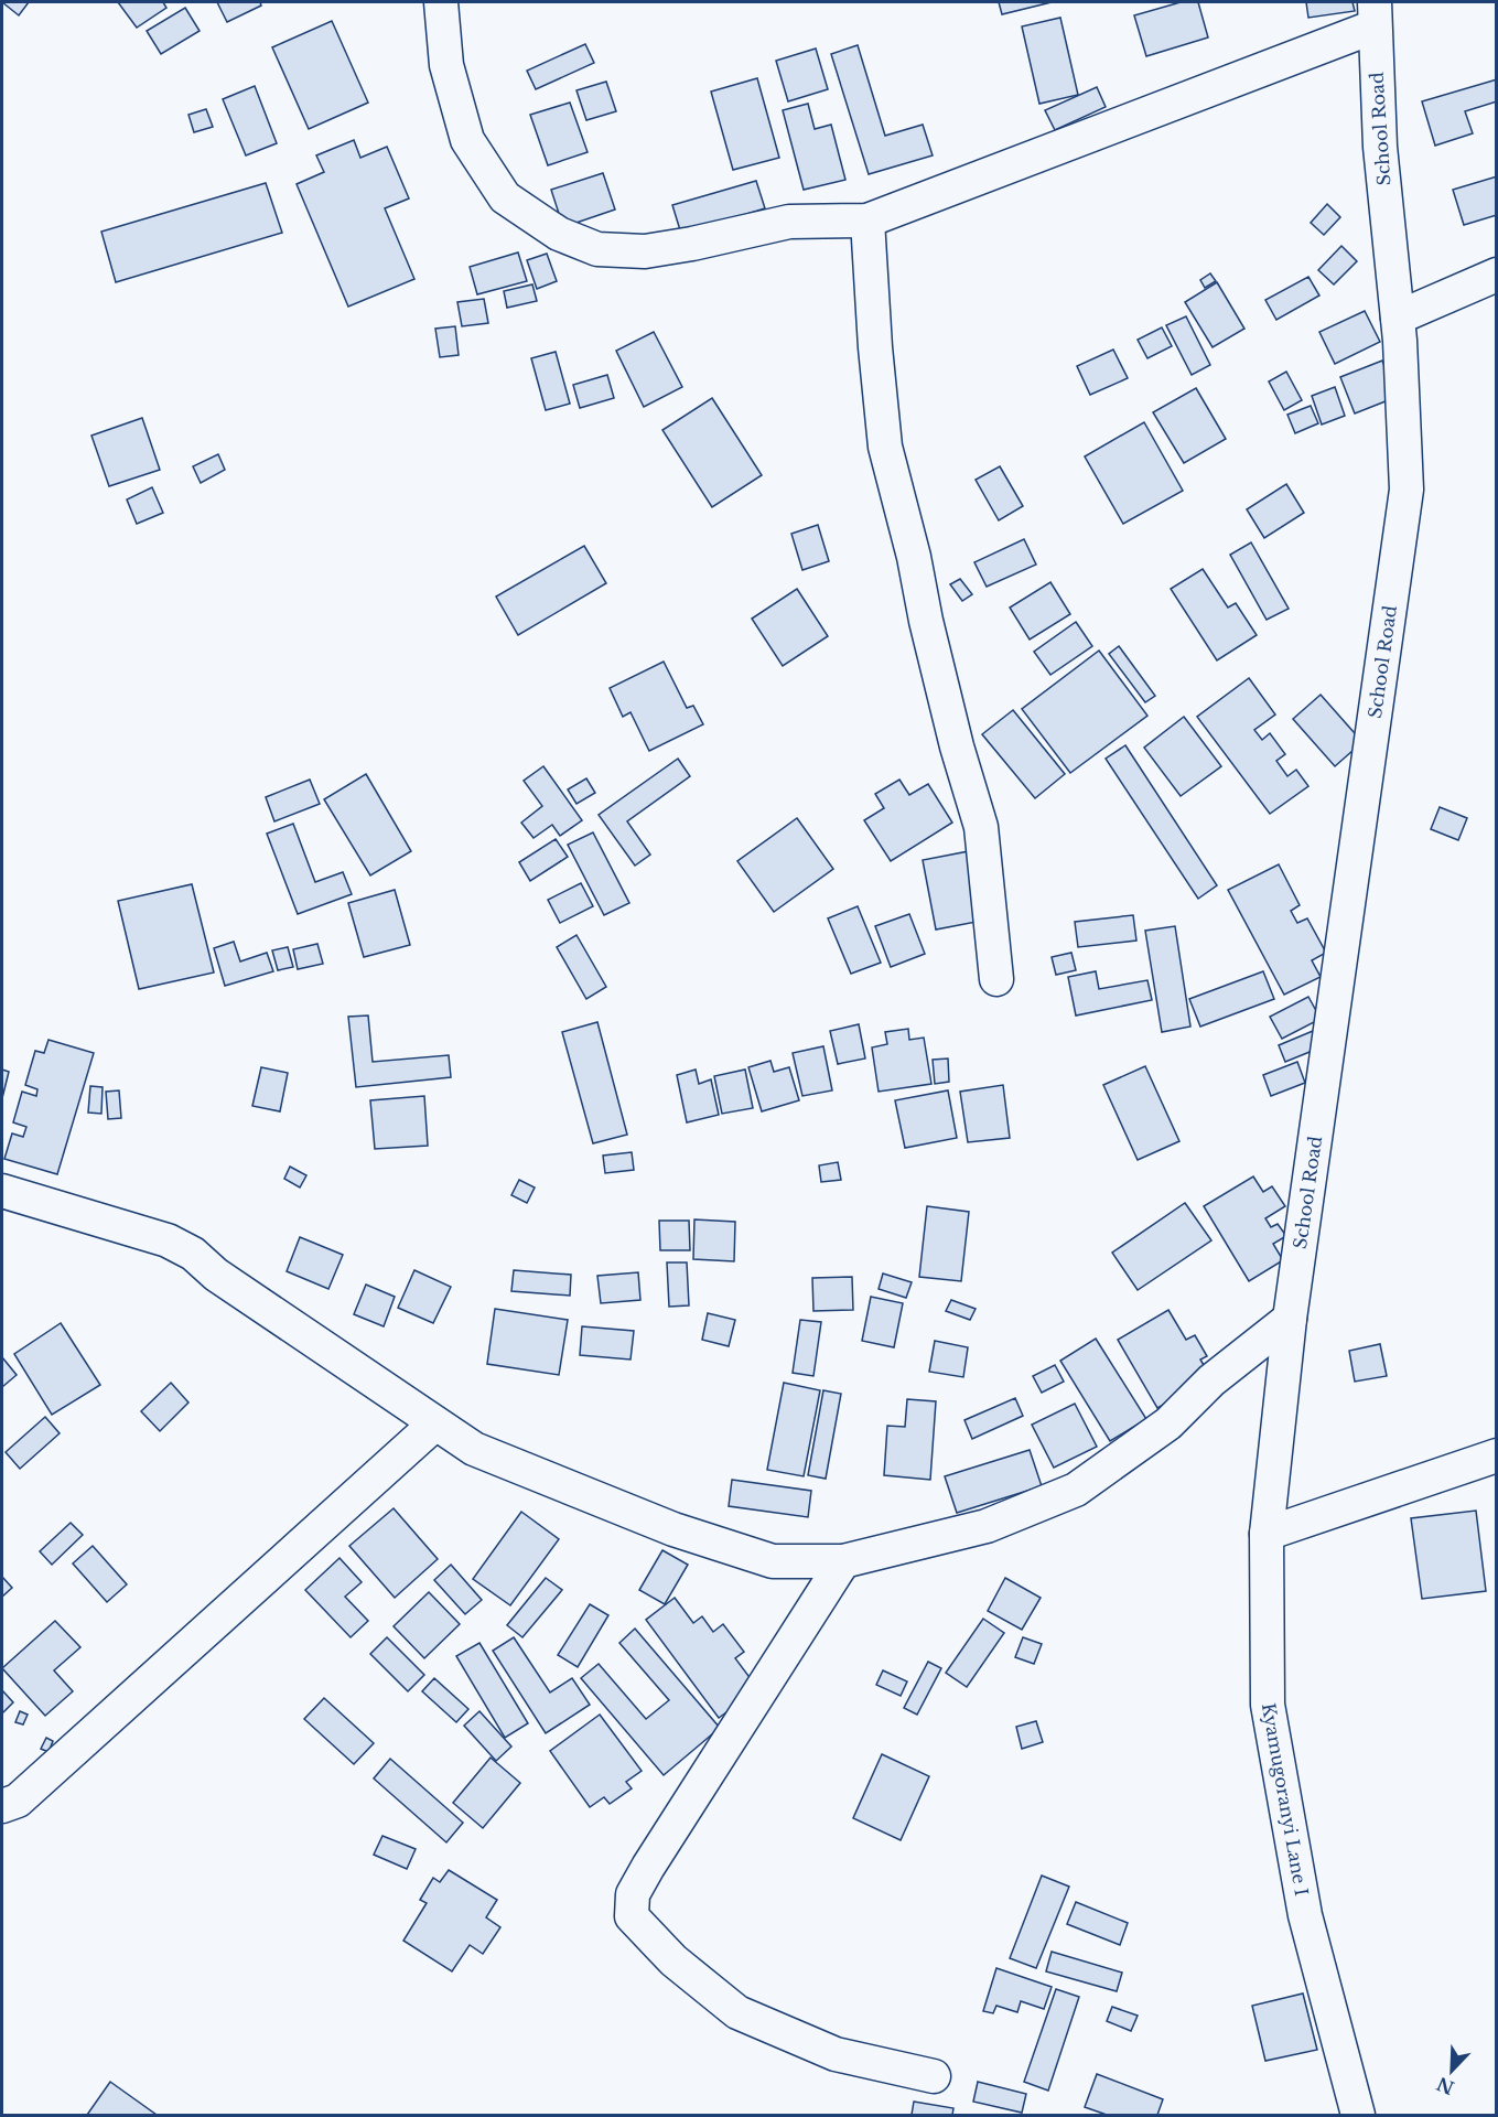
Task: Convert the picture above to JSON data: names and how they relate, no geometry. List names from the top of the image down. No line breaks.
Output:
{"streets":{"street":["School Road","Kyamugoranyi Lane I"]},"crossings":[["School Road","Kyamugoranyi Lane I"]],"north":"bottom left"}
